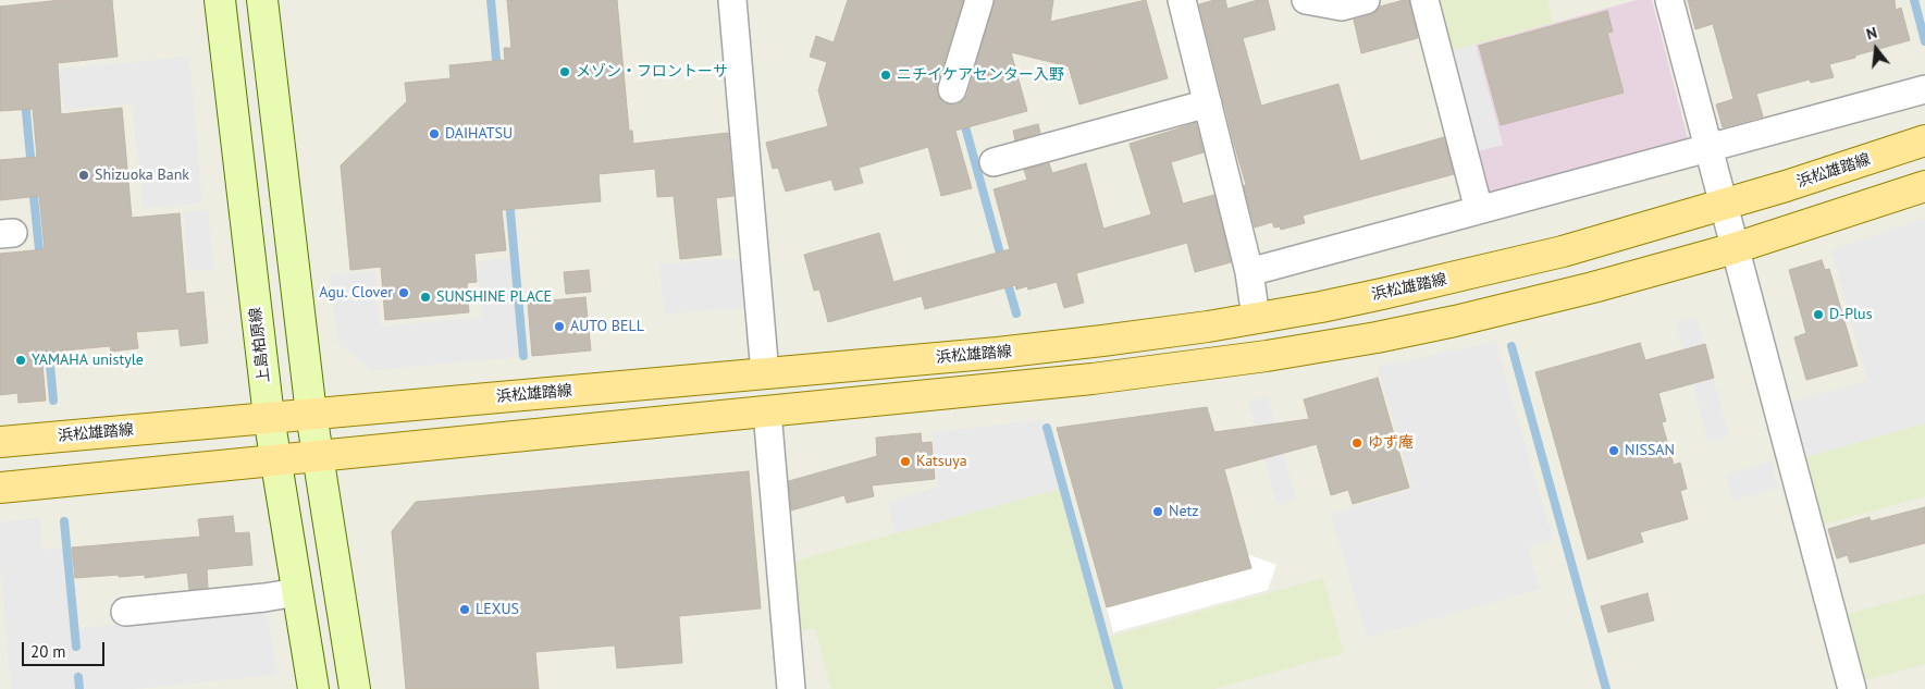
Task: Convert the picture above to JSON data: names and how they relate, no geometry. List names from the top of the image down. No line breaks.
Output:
{"streets":{"main road":["浜松雄踏線"],"street":["上島柏原線"]},"crossings":[["浜松雄踏線","上島柏原線"]],"places":["メゾン・フロントーサ","ニチイケアセンター入野","DAIHATSU","Shizuoka Bank","Agu. Clover","SUNSHINE PLACE","D-Plus","AUTO BELL","YAMAHA unistyle","ゆず庵","NISSAN","Katsuya","Netz","LEXUS"],"scale_bar":"20 m","north":"top"}
